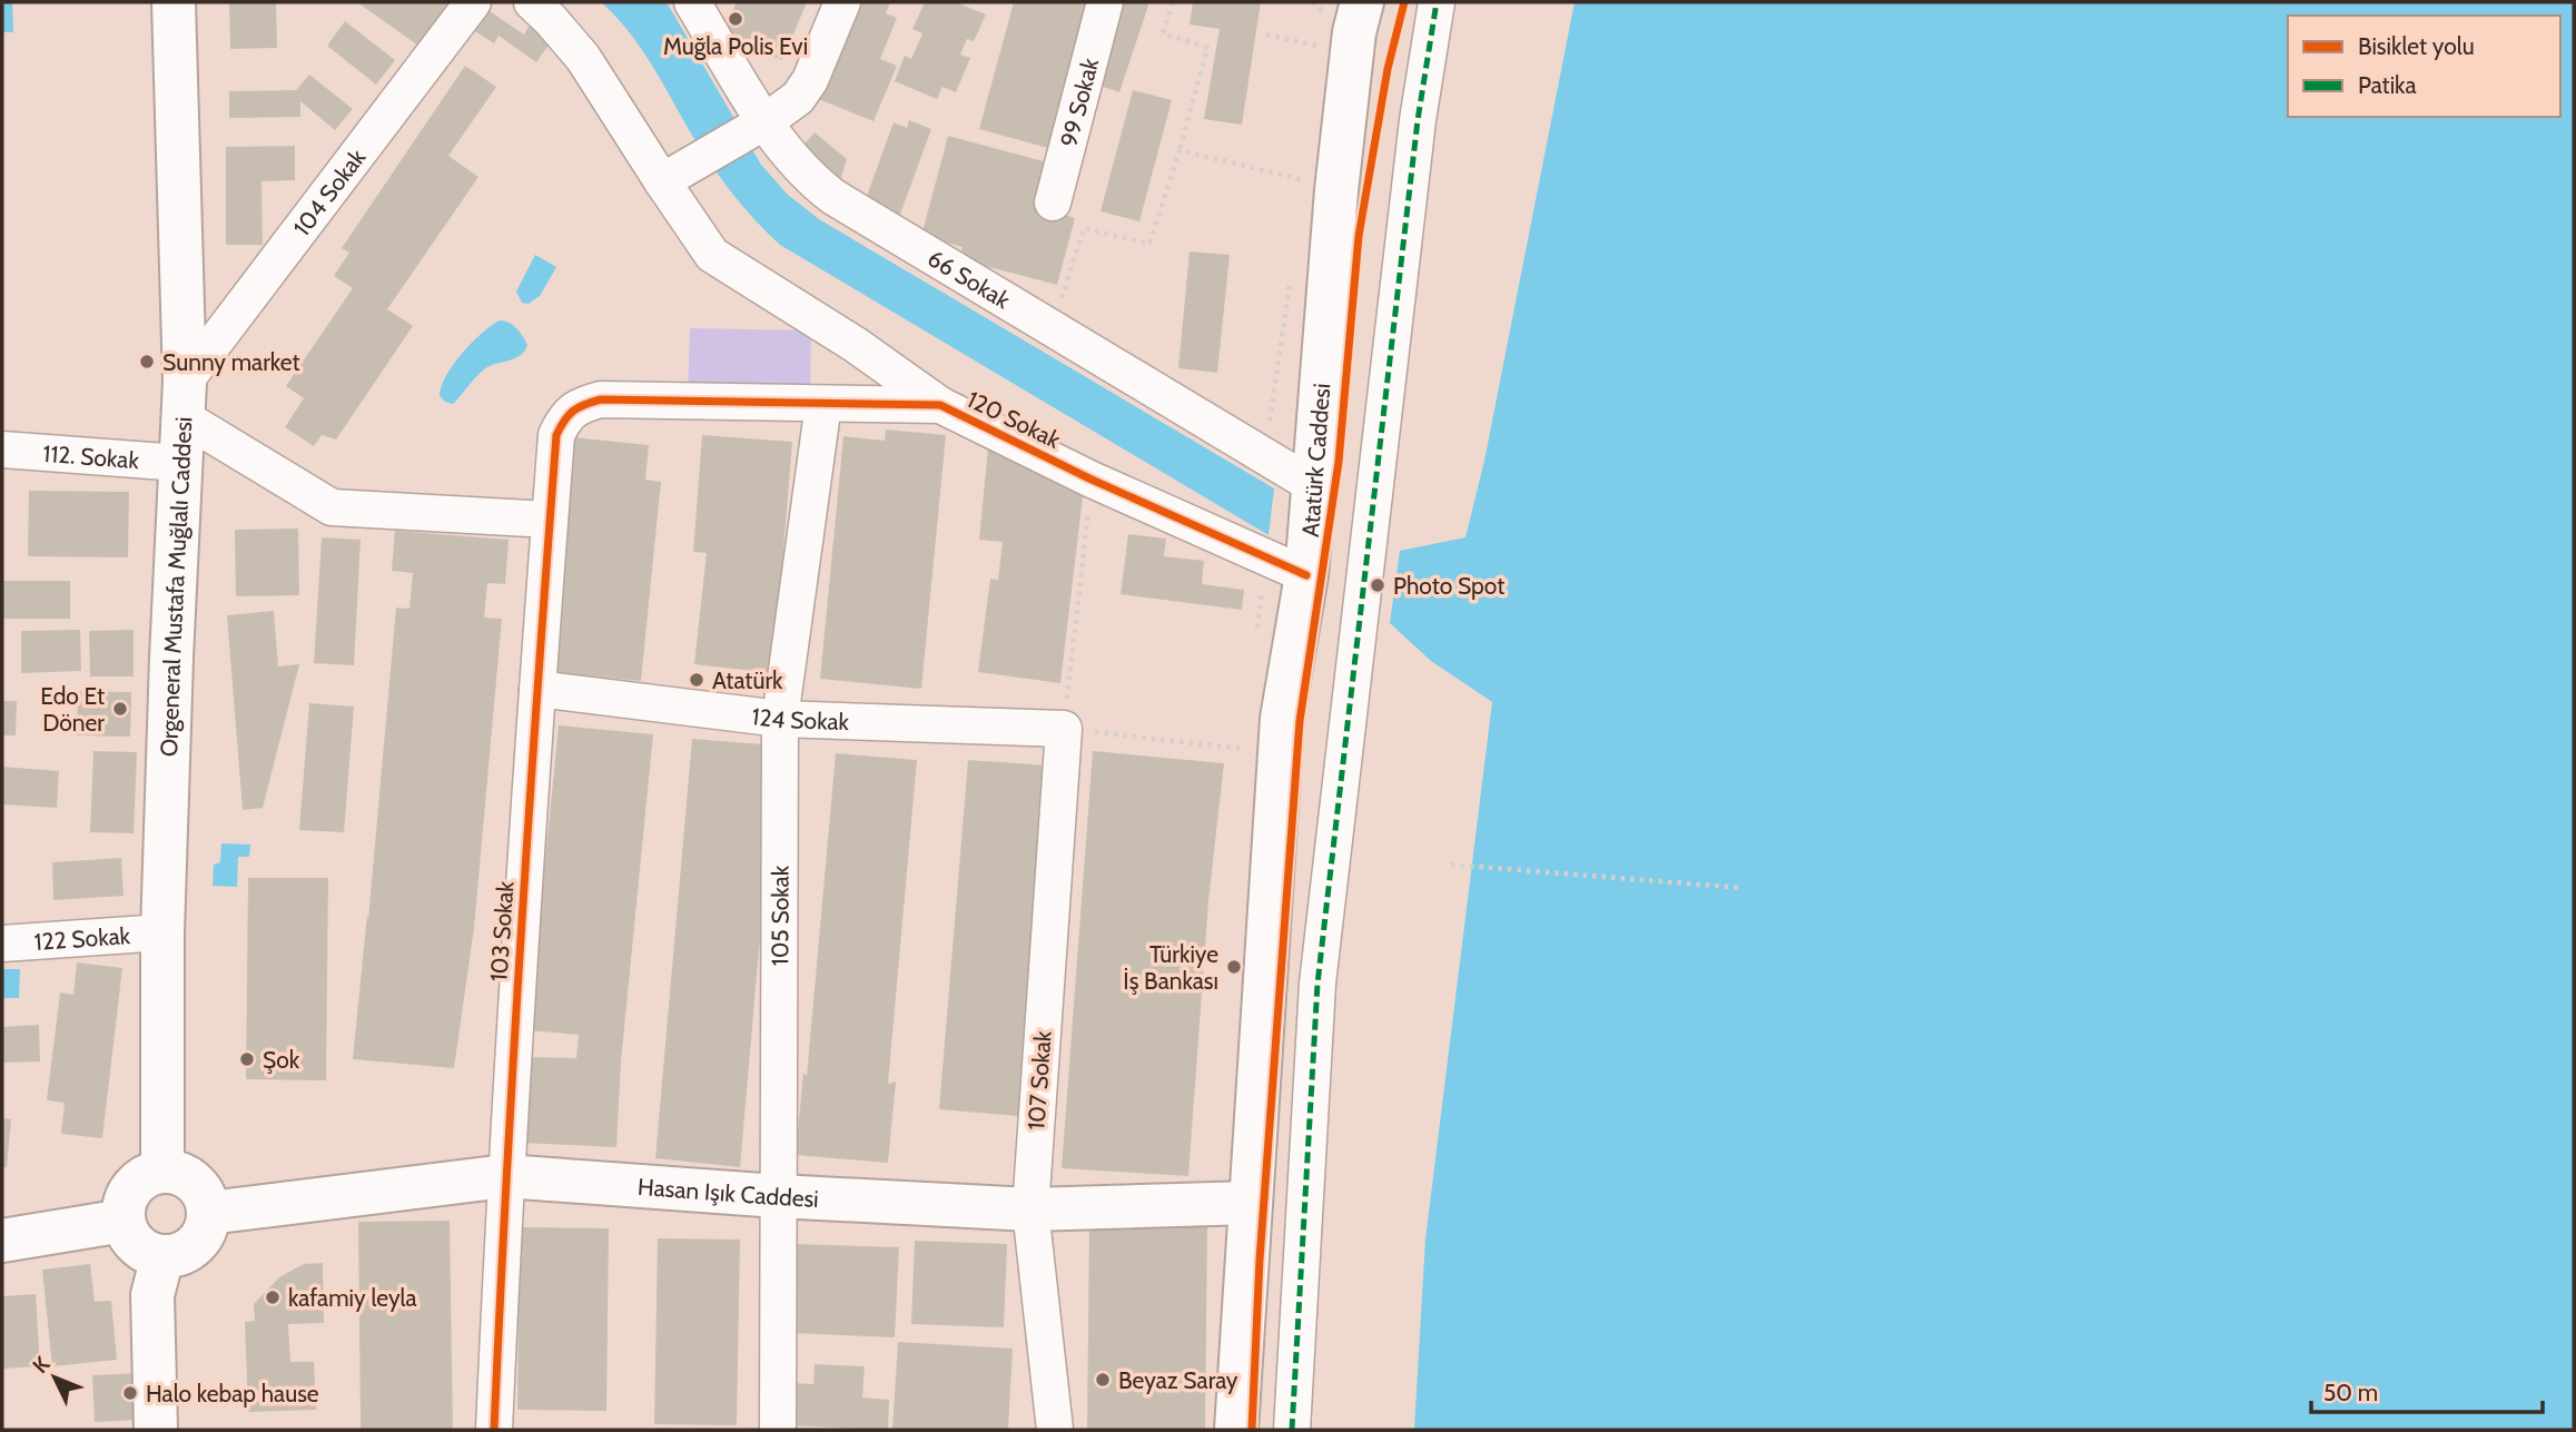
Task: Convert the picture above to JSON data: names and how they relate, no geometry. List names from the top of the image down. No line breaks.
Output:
{"streets":{"street":["99 Sokak","104 Sokak","66 Sokak","120 Sokak","112. Sokak","Atatürk Caddesi","Orgeneral Mustafa Muğlalı Caddesi","124 Sokak","105 Sokak","103 Sokak","122 Sokak","107 Sokak","Hasan Işık Caddesi"]},"crossings":[["104 Sokak","Orgeneral Mustafa Muğlalı Caddesi"],["66 Sokak","Atatürk Caddesi"],["120 Sokak","Atatürk Caddesi"],["120 Sokak","105 Sokak"],["120 Sokak","103 Sokak"],["112. Sokak","Orgeneral Mustafa Muğlalı Caddesi"],["Atatürk Caddesi","Hasan Işık Caddesi"],["Orgeneral Mustafa Muğlalı Caddesi","122 Sokak"],["Orgeneral Mustafa Muğlalı Caddesi","Hasan Işık Caddesi"],["124 Sokak","105 Sokak"],["124 Sokak","103 Sokak"],["124 Sokak","107 Sokak"],["105 Sokak","Hasan Işık Caddesi"],["103 Sokak","Hasan Işık Caddesi"],["107 Sokak","Hasan Işık Caddesi"]],"places":["Muğla Polis Evi","Sunny market","Photo Spot","Atatürk","Edo Et Döner","Türkiye İş Bankası","Şok","kafamiy leyla","Beyaz Saray","Halo kebap hause"],"legend":["Bisiklet yolu","Patika"],"scale_bar":"50 m","north":"top left"}
